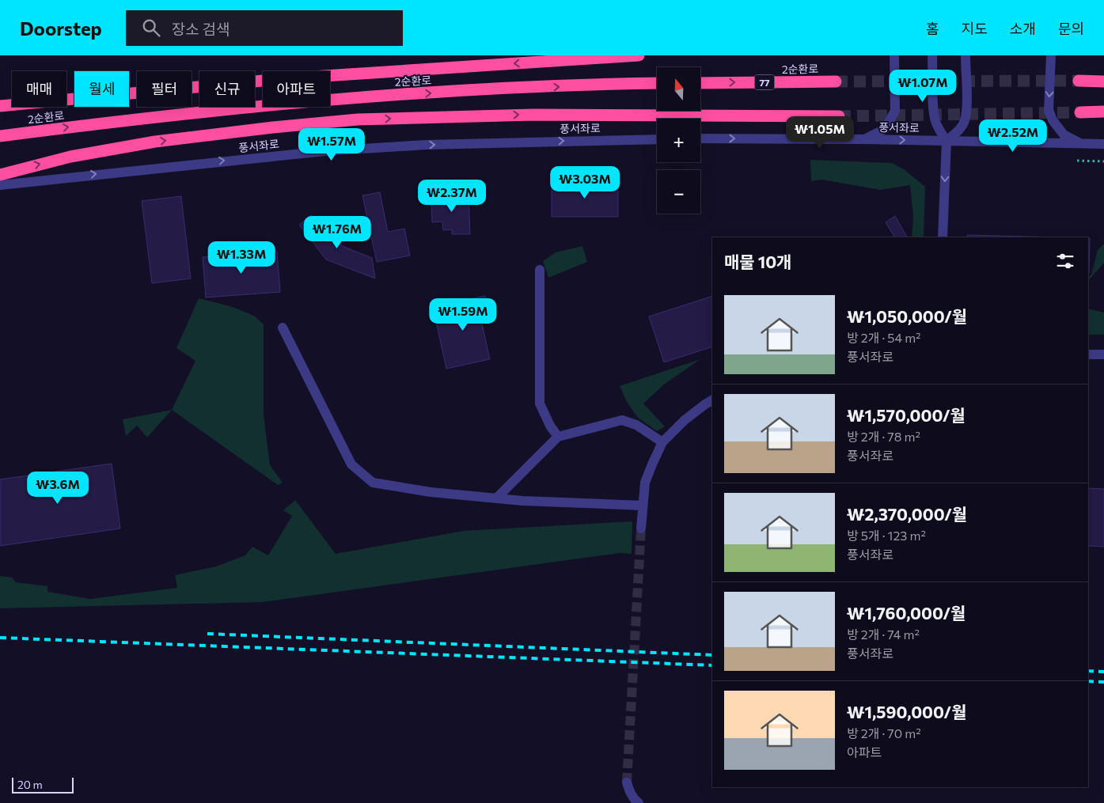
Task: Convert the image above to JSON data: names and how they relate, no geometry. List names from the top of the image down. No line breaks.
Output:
{"streets":{"highway":["2순환로","77"],"street":["풍서좌로"]},"one_way":["풍서좌로"],"scale_bar":"20 m","north":"top","page":{"header":"Doorstep","search":"장소 검색","nav":["홈","지도","소개","문의"],"map_buttons":["+","−"],"price":["₩1.07M","₩1.05M","₩2.52M","₩1.57M","₩3.03M","₩2.37M","₩1.76M","₩1.33M","₩1.59M","₩3.6M"],"chip":["매매","월세","필터","신규","아파트"],"heading":"매물 10개","list":[{"name":"₩1,050,000/월","note":"방 2개 · 54 m² · 풍서좌로"},{"name":"₩1,570,000/월","note":"방 2개 · 78 m² · 풍서좌로"},{"name":"₩2,370,000/월","note":"방 5개 · 123 m² · 풍서좌로"},{"name":"₩1,760,000/월","note":"방 2개 · 74 m² · 풍서좌로"},{"name":"₩1,590,000/월","note":"방 2개 · 70 m² · 아파트"}],"scale":"20 m"}}
